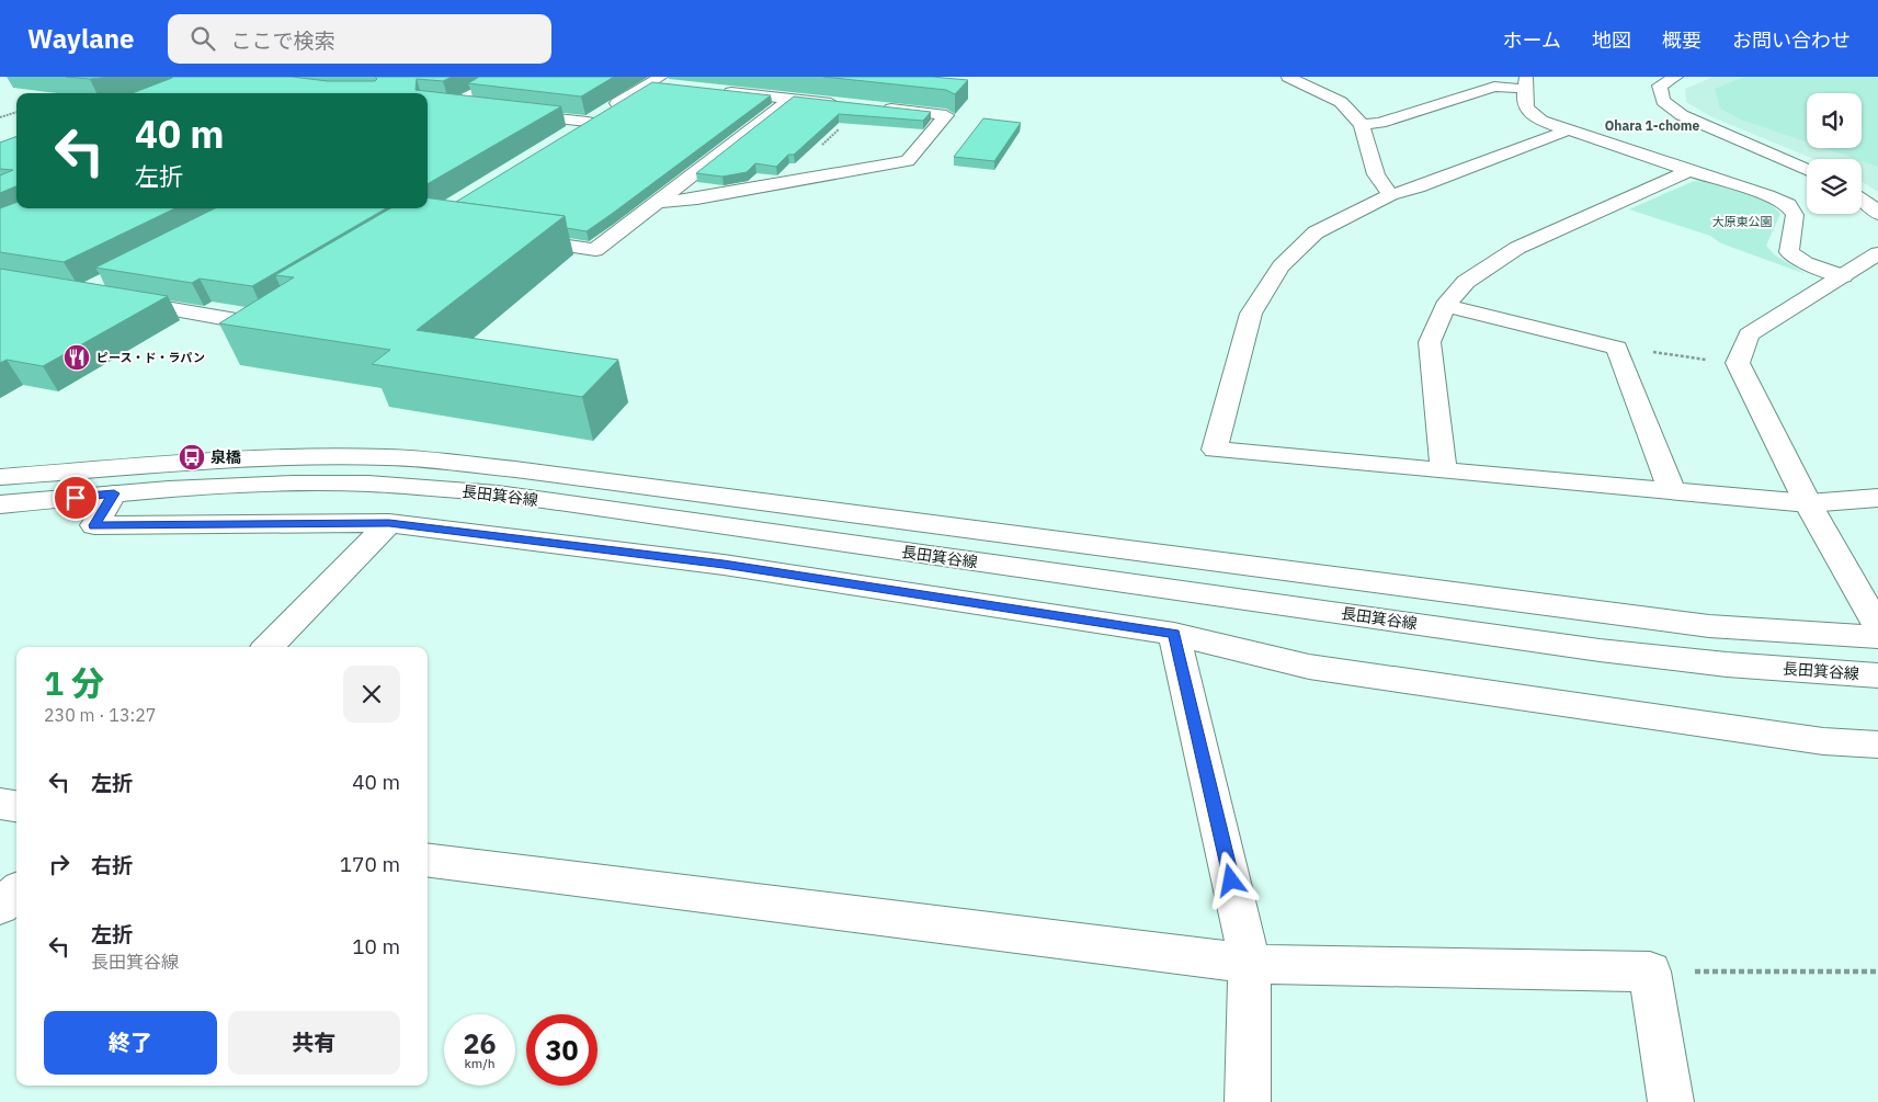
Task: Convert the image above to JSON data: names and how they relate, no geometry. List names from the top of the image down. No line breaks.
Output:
{"streets":{"street":["長田箕谷線"]},"districts":["Ohara 1-chome"],"parks":["大原東公園"],"places":{"restaurant":["ピース・ド・ラパン"],"bus stop":["泉橋"]},"page":{"header":"Waylane","search":"ここで検索","nav":["ホーム","地図","概要","お問い合わせ"],"turn":["40 m","左折"],"heading":["1 分","230 m · 13:27"],"list":[{"name":"左折","value":"40 m"},{"name":"右折","value":"170 m"},{"name":"左折","note":"長田箕谷線","value":"10 m"}],"buttons":["終了","共有"],"speed":"26 km/h","limit":"30"}}
